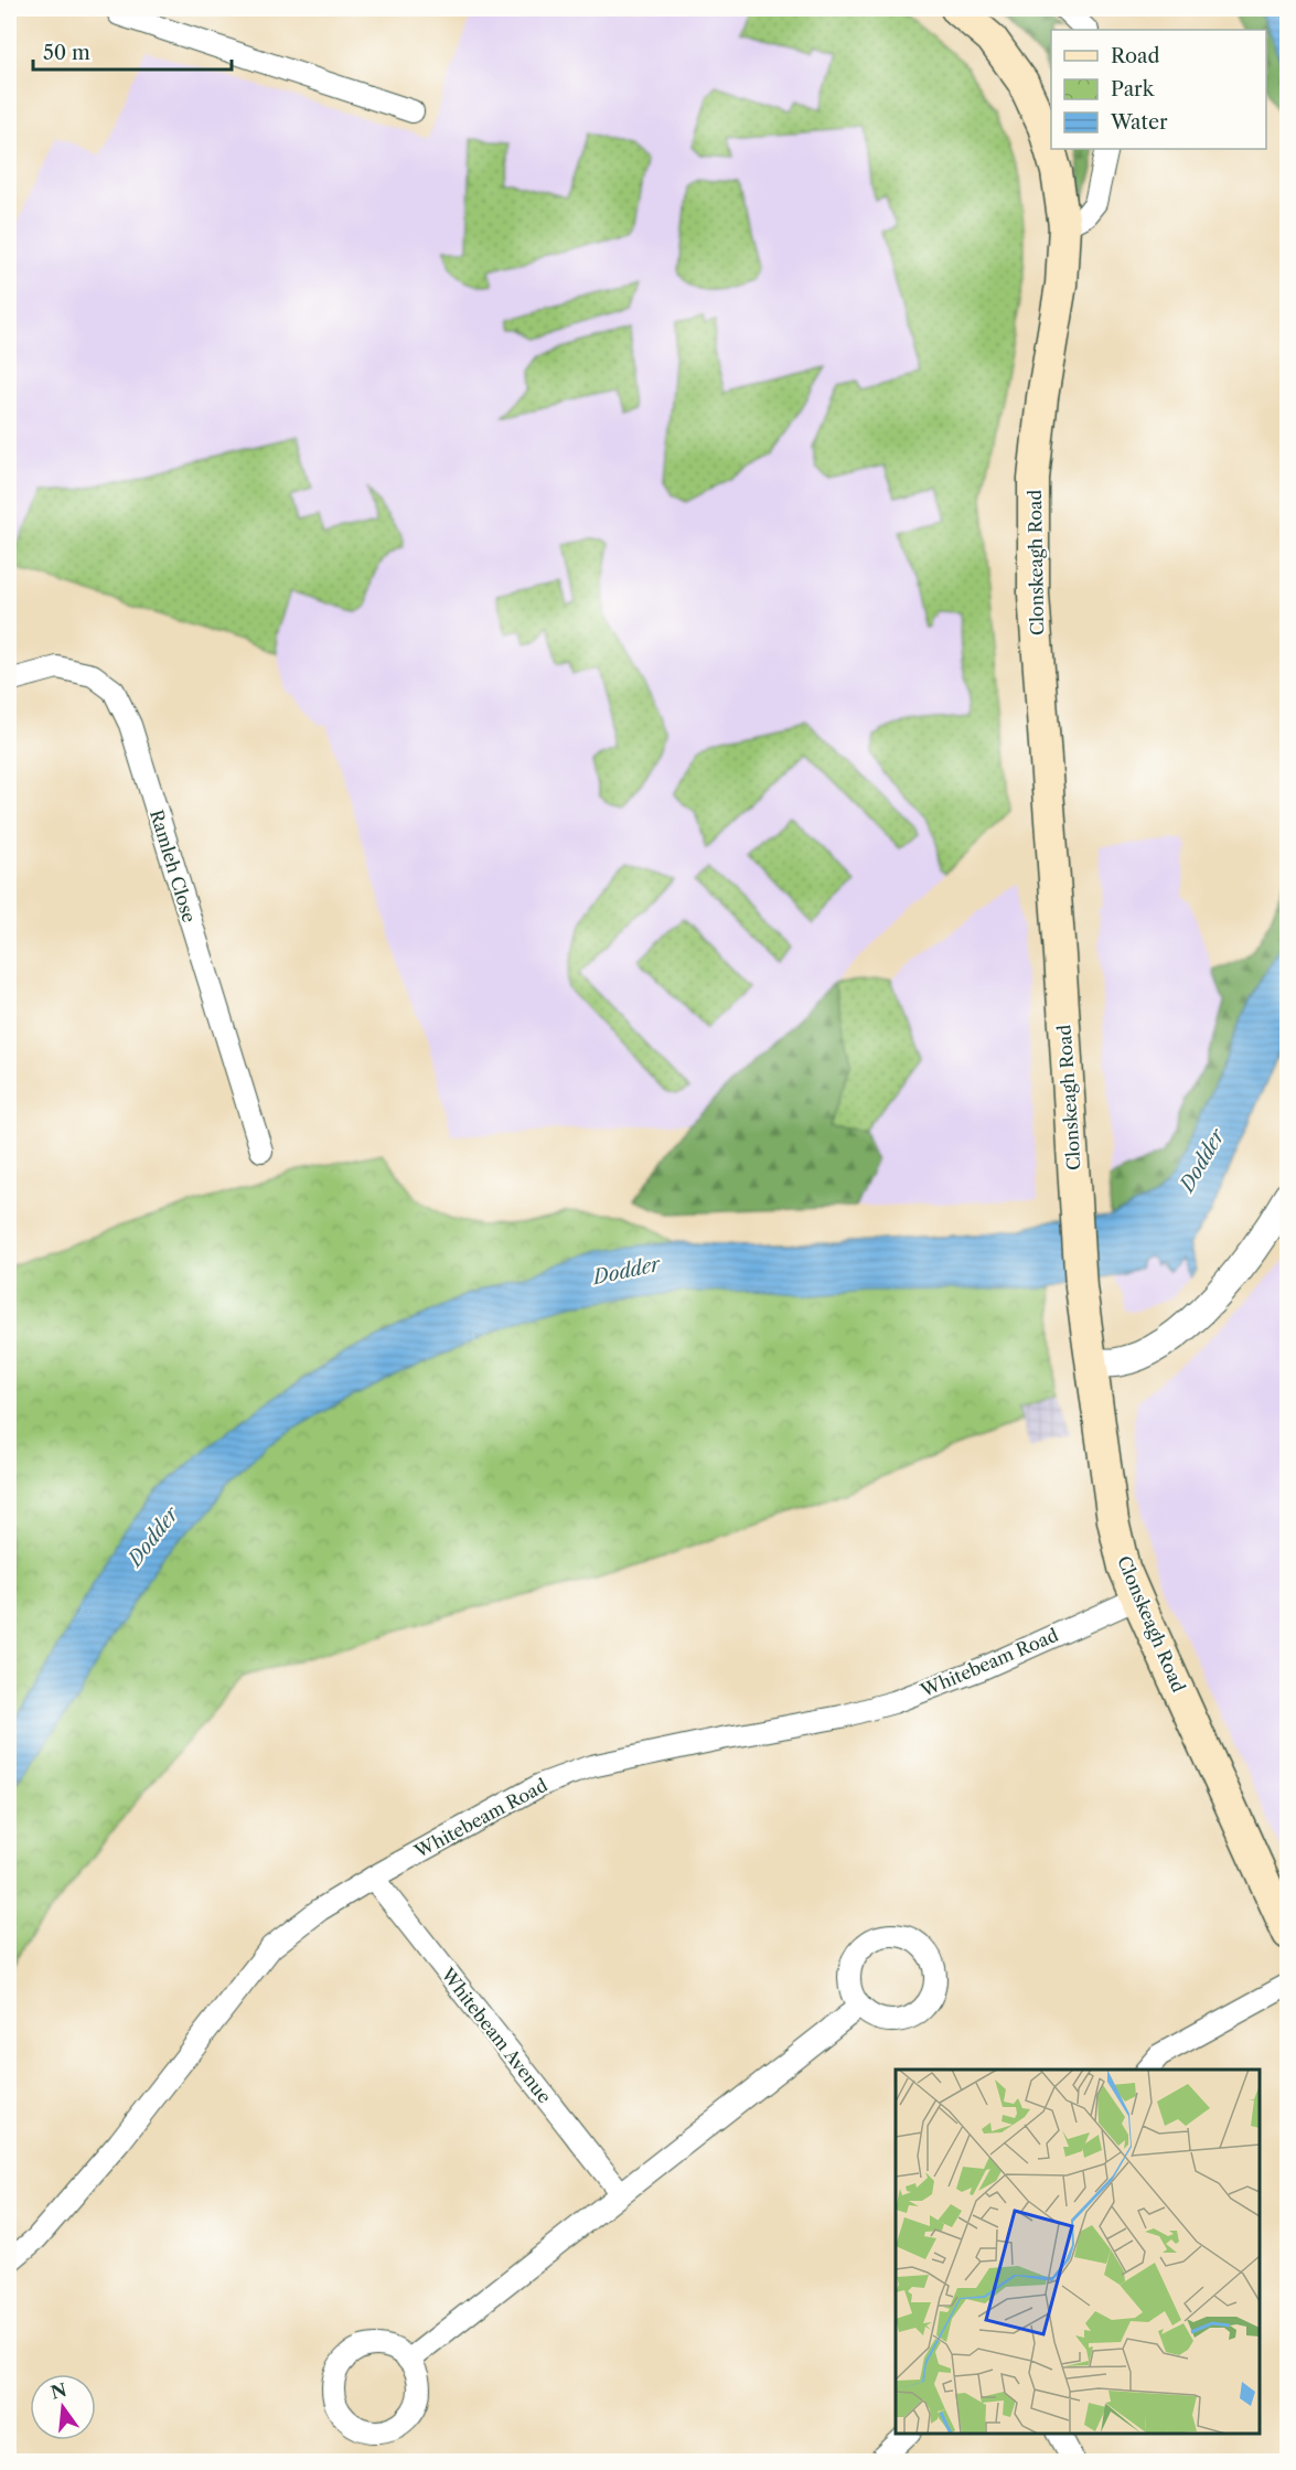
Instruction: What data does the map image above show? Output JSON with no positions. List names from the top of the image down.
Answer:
{
  "streets": {
    "main road": ["Clonskeagh Road"],
    "street": ["Ramleh Close", "Whitebeam Road", "Whitebeam Avenue"]
  },
  "crossings": [
    ["Clonskeagh Road", "Whitebeam Road"],
    ["Whitebeam Road", "Whitebeam Avenue"]
  ],
  "water": ["Dodder"],
  "legend": ["Road", "Park", "Water"],
  "scale_bar": "50 m",
  "north": "top"
}
